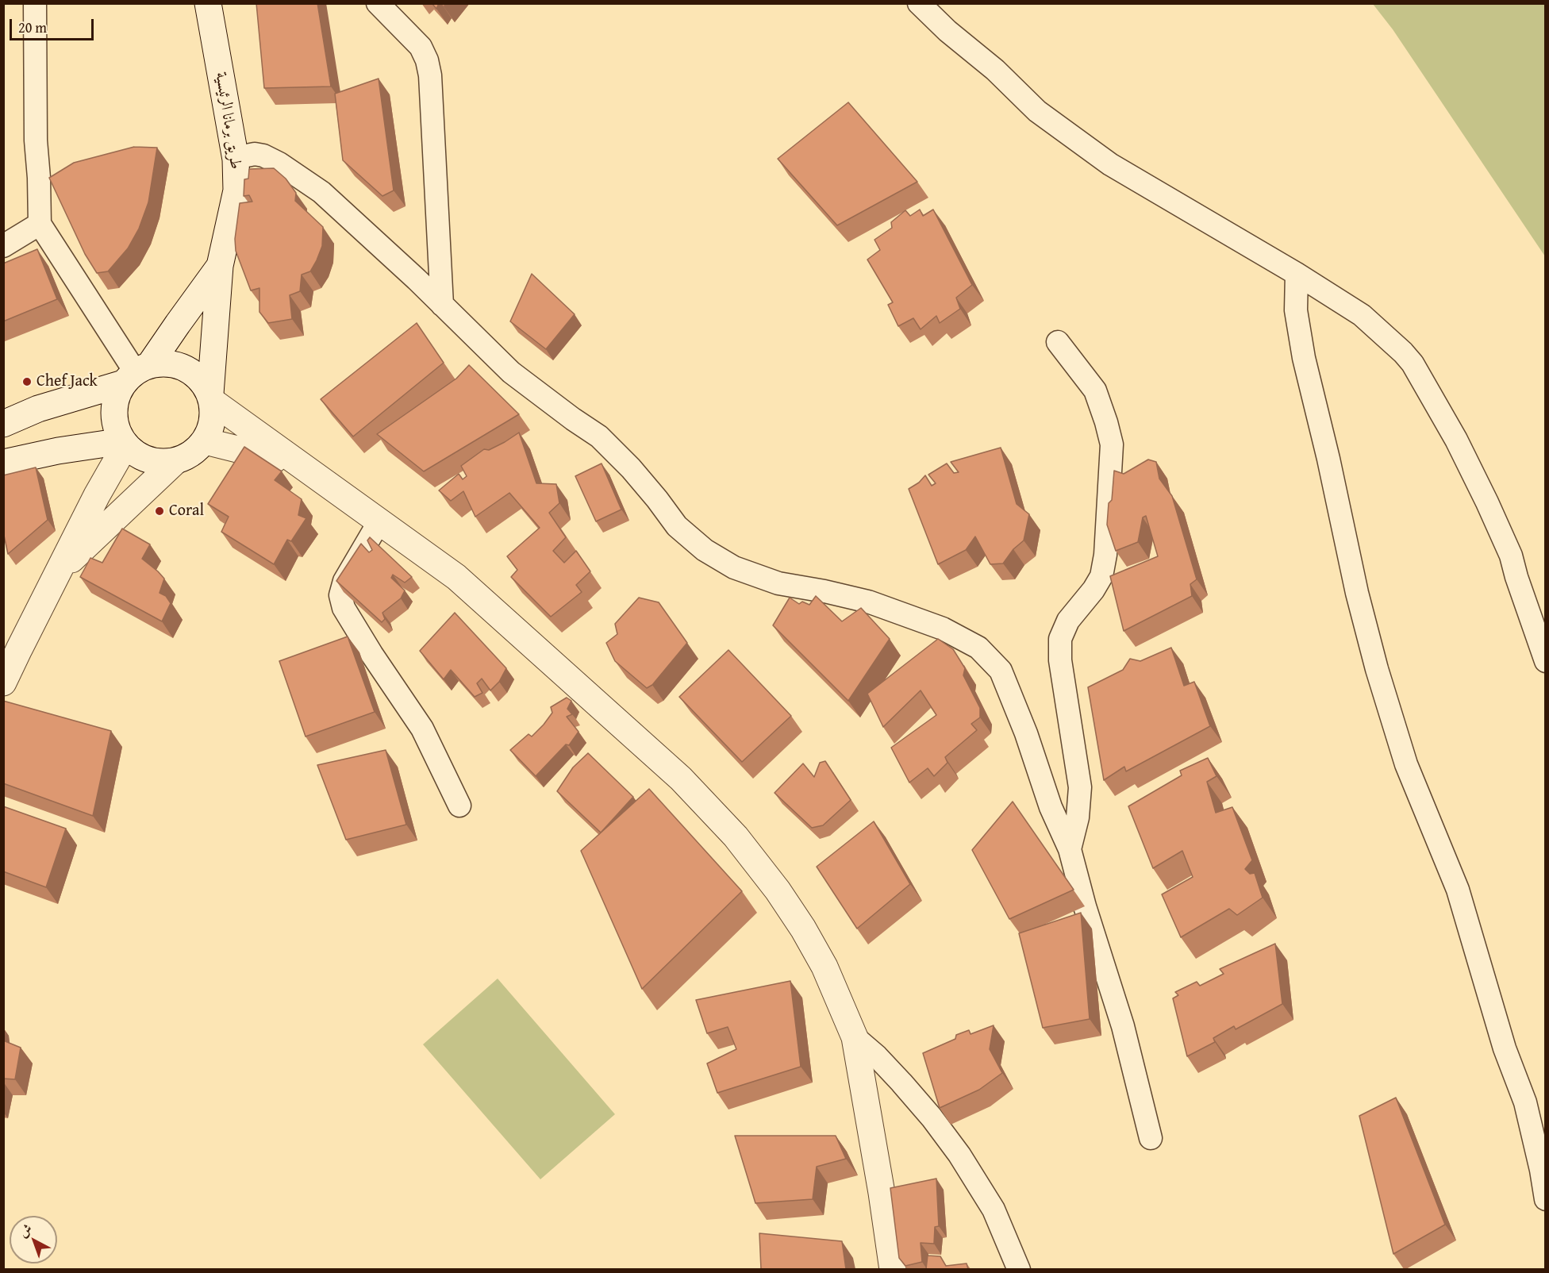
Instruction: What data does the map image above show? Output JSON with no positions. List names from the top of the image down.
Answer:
{
  "streets": {
    "street": ["طريق برمانا الرئيسية"]
  },
  "places": ["Chef Jack", "Coral"],
  "scale_bar": "20 m",
  "north": "top left"
}
